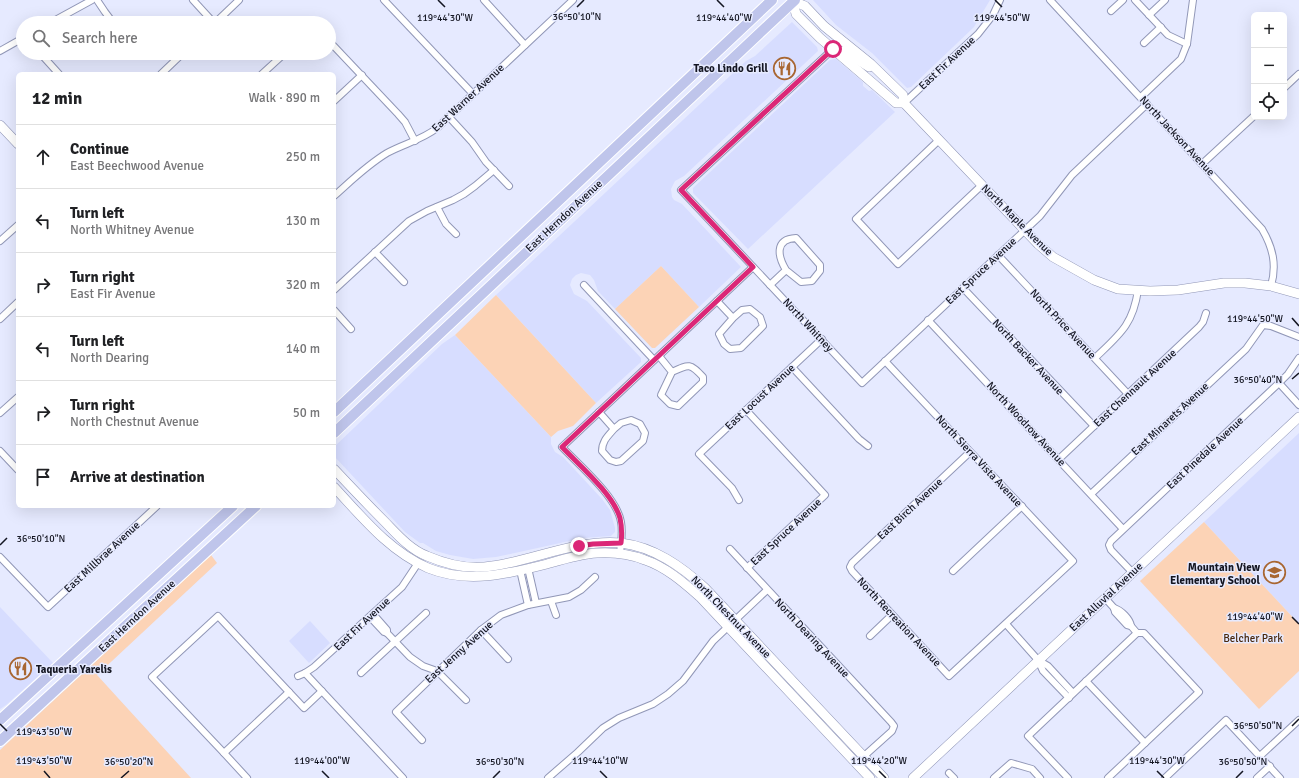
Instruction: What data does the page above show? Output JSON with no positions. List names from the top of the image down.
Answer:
{
  "streets": {
    "main road": [
      "East Herndon Avenue",
      "North Maple Avenue",
      "East Alluvial Avenue",
      "North Chestnut Avenue"
    ],
    "street": [
      "East Fir Avenue",
      "East Warner Avenue",
      "North Jackson Avenue",
      "East Spruce Avenue",
      "North Price Avenue",
      "North Whitney",
      "North Backer Avenue",
      "East Chennault Avenue",
      "East Locust Avenue",
      "East Minarets Avenue",
      "North Woodrow Avenue",
      "East Pinedale Avenue",
      "North Sierra Vista Avenue",
      "East Birch Avenue",
      "East Millbrae Avenue",
      "North Recreation Avenue",
      "North Dearing Avenue",
      "East Jenny Avenue"
    ]
  },
  "crossings": [
    ["East Fir Avenue", "North Maple Avenue"],
    ["East Fir Avenue", "North Chestnut Avenue"],
    ["North Jackson Avenue", "North Maple Avenue"],
    ["North Jackson Avenue", "East Spruce Avenue"],
    ["East Herndon Avenue", "North Maple Avenue"],
    ["North Maple Avenue", "East Spruce Avenue"],
    ["North Maple Avenue", "North Whitney"],
    ["East Spruce Avenue", "North Price Avenue"],
    ["East Spruce Avenue", "North Whitney"],
    ["East Spruce Avenue", "North Backer Avenue"],
    ["East Spruce Avenue", "East Locust Avenue"],
    ["East Spruce Avenue", "North Woodrow Avenue"],
    ["East Spruce Avenue", "North Sierra Vista Avenue"],
    ["East Spruce Avenue", "North Dearing Avenue"],
    ["North Price Avenue", "East Chennault Avenue"],
    ["North Whitney", "East Locust Avenue"],
    ["North Backer Avenue", "East Chennault Avenue"],
    ["East Chennault Avenue", "North Woodrow Avenue"],
    ["East Minarets Avenue", "North Woodrow Avenue"],
    ["North Woodrow Avenue", "East Pinedale Avenue"],
    ["East Pinedale Avenue", "East Alluvial Avenue"],
    ["North Sierra Vista Avenue", "East Birch Avenue"],
    ["North Sierra Vista Avenue", "North Recreation Avenue"],
    ["East Birch Avenue", "North Recreation Avenue"],
    ["North Chestnut Avenue", "North Dearing Avenue"]
  ],
  "parks": ["Belcher Park"],
  "places": {
    "restaurant": ["Taco Lindo Grill", "Taqueria Yarelis"],
    "school or university": ["Mountain View Elementary School"]
  },
  "page": {
    "map_buttons": ["+", "−"],
    "search": "Search here",
    "heading": ["12 min", "Walk · 890 m"],
    "list": [
      ["Continue", "East Beechwood Avenue", "250 m"],
      ["Turn left", "North Whitney Avenue", "130 m"],
      ["Turn right", "East Fir Avenue", "320 m"],
      ["Turn left", "North Dearing", "140 m"],
      ["Turn right", "North Chestnut Avenue", "50 m"],
      "Arrive at destination"
    ]
  },
  "coordinates": [
    "36°50'10\"N",
    "119°44'30\"W",
    "119°44'40\"W",
    "119°44'50\"W",
    "36°50'40\"N",
    "36°50'50\"N",
    "119°43'50\"W",
    "119°44'00\"W",
    "119°44'10\"W",
    "119°44'20\"W",
    "36°50'20\"N",
    "36°50'30\"N"
  ]
}
